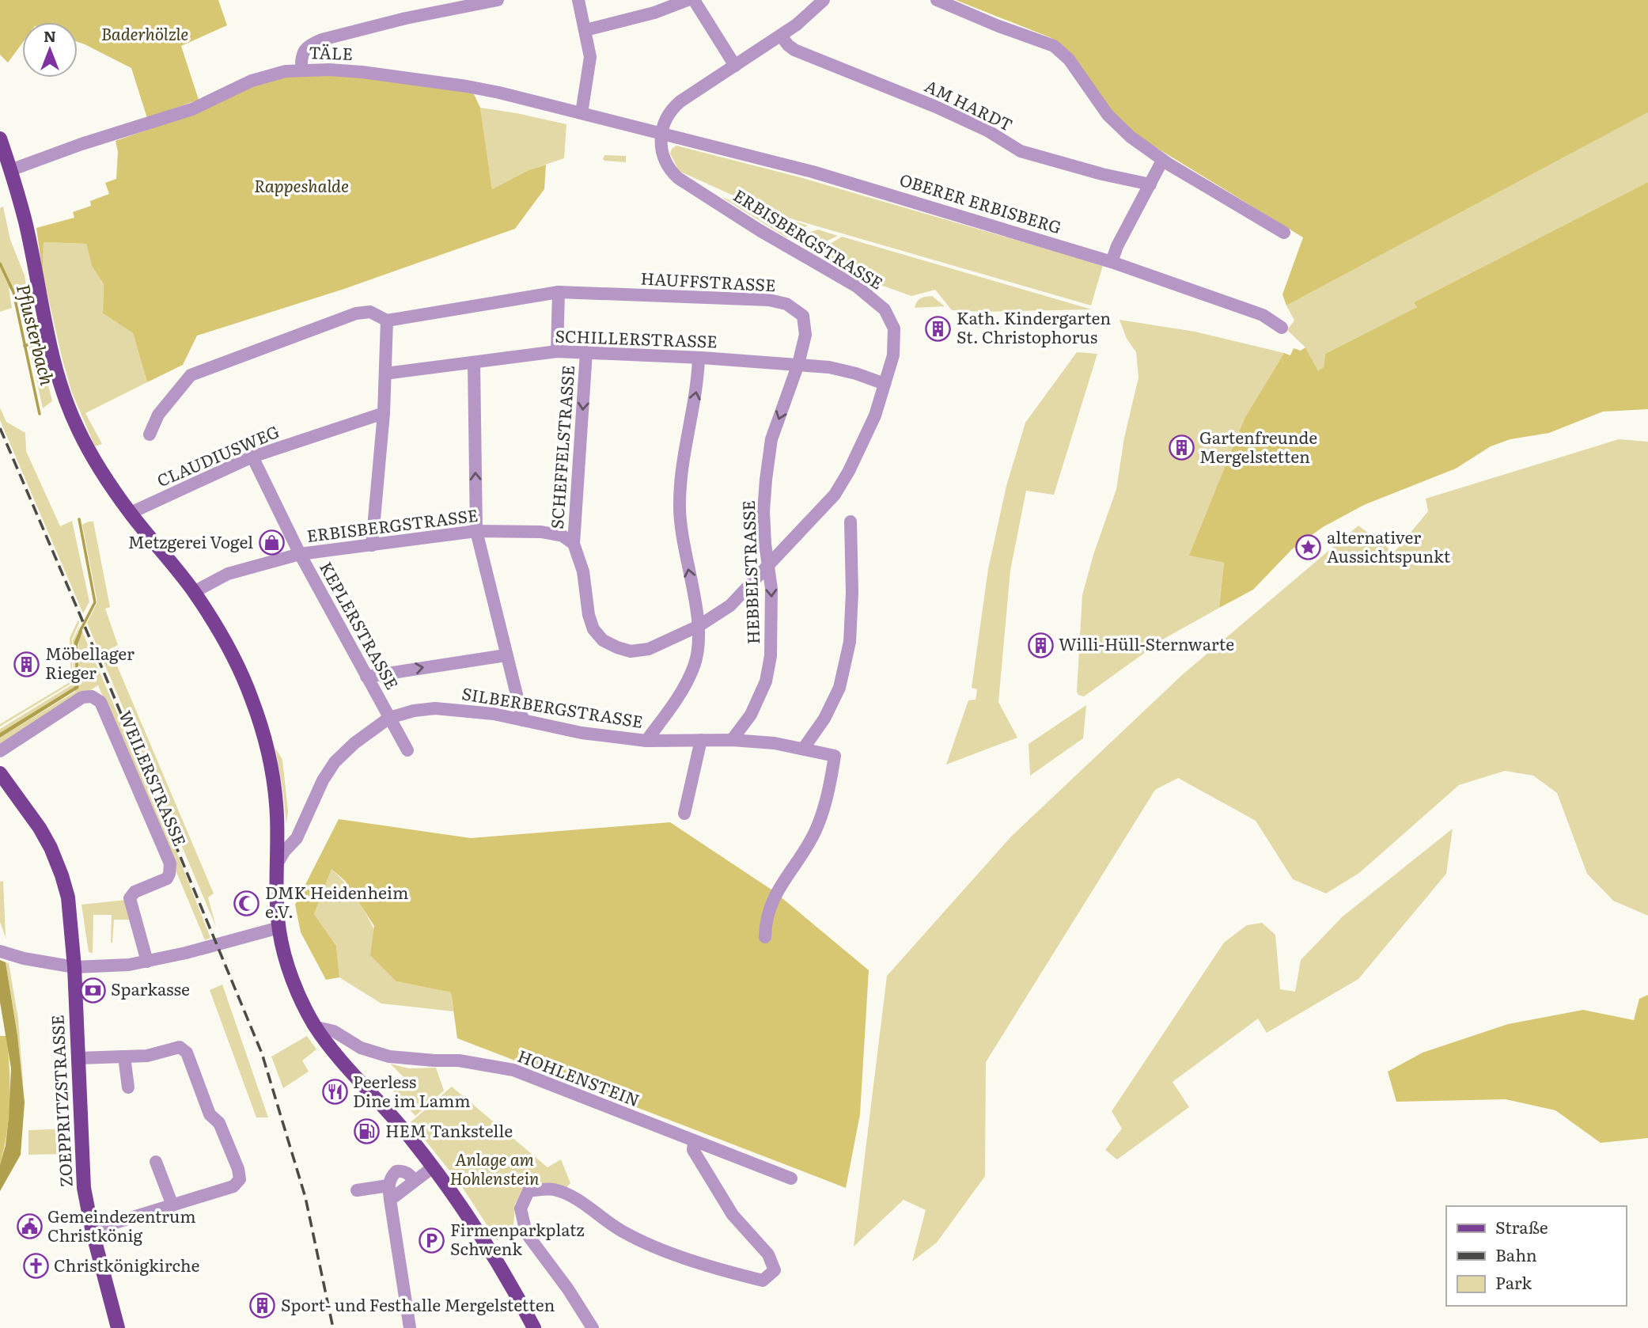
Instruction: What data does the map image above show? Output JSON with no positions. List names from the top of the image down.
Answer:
{
  "streets": {
    "main road": ["ZOEPPRITZSTRASSE"],
    "street": [
      "TÄLE",
      "AM HARDT",
      "OBERER ERBISBERG",
      "ERBISBERGSTRASSE",
      "HAUFFSTRASSE",
      "SCHILLERSTRASSE",
      "SCHEFFELSTRASSE",
      "CLAUDIUSWEG",
      "HEBBELSTRASSE",
      "KEPLERSTRASSE",
      "SILBERBERGSTRASSE",
      "WEILERSTRASSE",
      "HOHLENSTEIN"
    ]
  },
  "crossings": [
    ["TÄLE", "OBERER ERBISBERG"],
    ["TÄLE", "ERBISBERGSTRASSE"],
    ["OBERER ERBISBERG", "ERBISBERGSTRASSE"],
    ["ERBISBERGSTRASSE", "SCHILLERSTRASSE"],
    ["ERBISBERGSTRASSE", "SCHEFFELSTRASSE"],
    ["ERBISBERGSTRASSE", "HEBBELSTRASSE"],
    ["ERBISBERGSTRASSE", "KEPLERSTRASSE"],
    ["HAUFFSTRASSE", "SCHILLERSTRASSE"],
    ["HAUFFSTRASSE", "HEBBELSTRASSE"],
    ["SCHILLERSTRASSE", "SCHEFFELSTRASSE"],
    ["SCHILLERSTRASSE", "HEBBELSTRASSE"],
    ["CLAUDIUSWEG", "KEPLERSTRASSE"],
    ["HEBBELSTRASSE", "SILBERBERGSTRASSE"],
    ["KEPLERSTRASSE", "SILBERBERGSTRASSE"]
  ],
  "water": ["Pflusterbach"],
  "parks": ["Baderhölzle", "Rappeshalde", "Anlage am Hohlenstein"],
  "places": {
    "building": [
      "Kath. Kindergarten St. Christophorus",
      "Gartenfreunde Mergelstetten",
      "Willi-Hüll-Sternwarte",
      "Möbellager Rieger",
      "Sport- und Festhalle Mergelstetten"
    ],
    "shop": ["Metzgerei Vogel"],
    "place": ["alternativer Aussichtspunkt"],
    "mosque": ["DMK Heidenheim e.V."],
    "bank": ["Sparkasse"],
    "restaurant": ["Peerless Dine im Lamm"],
    "fuel station": ["HEM Tankstelle"],
    "public building": ["Gemeindezentrum Christkönig"],
    "parking": ["Firmenparkplatz Schwenk"],
    "church": ["Christkönigkirche"]
  },
  "legend": ["Straße", "Bahn", "Park"],
  "north": "top"
}
